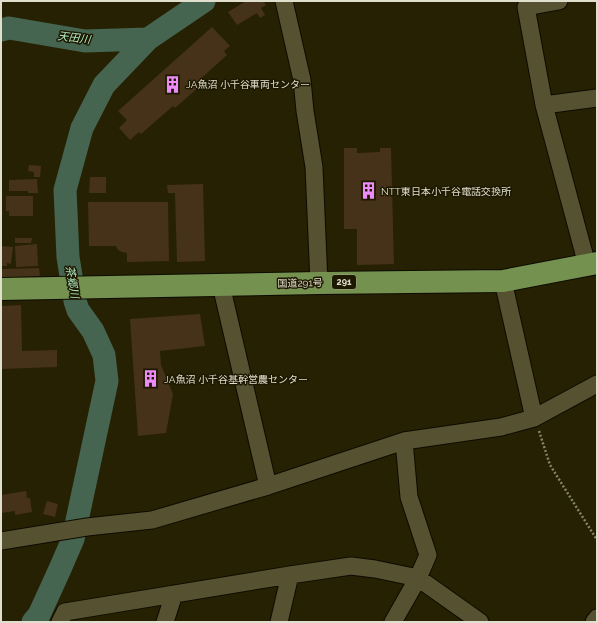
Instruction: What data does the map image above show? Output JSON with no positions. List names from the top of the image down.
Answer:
{
  "streets": {
    "highway": ["291", "国道291号"]
  },
  "water": ["天田川", "茶郷川"],
  "places": {
    "building": ["JA魚沼 小千谷車両センター", "NTT東日本小千谷電話交換所", "JA魚沼 小千谷基幹営農センター"]
  }
}
